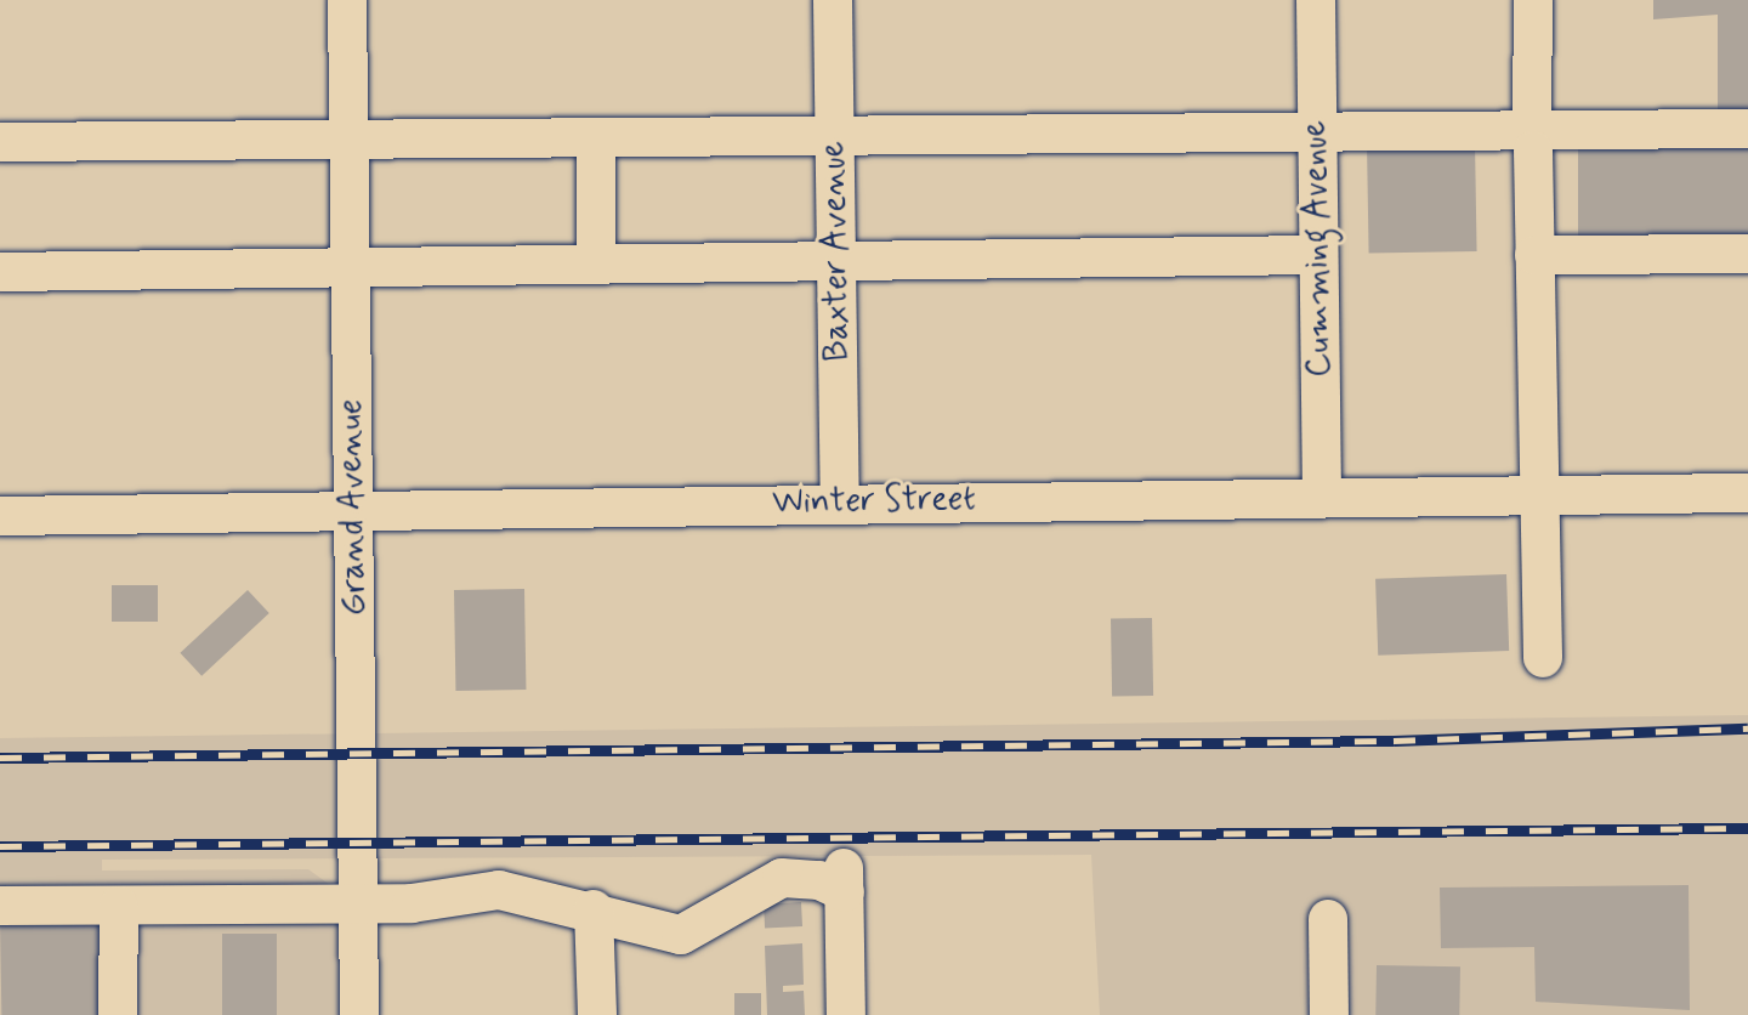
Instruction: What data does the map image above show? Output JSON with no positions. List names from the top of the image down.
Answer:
{
  "streets": {
    "street": [
      "Cumming Avenue",
      "Baxter Avenue",
      "Winter Street",
      "Grand Avenue"
    ]
  },
  "crossings": [
    ["Cumming Avenue", "Winter Street"],
    ["Baxter Avenue", "Winter Street"],
    ["Winter Street", "Grand Avenue"]
  ]
}
